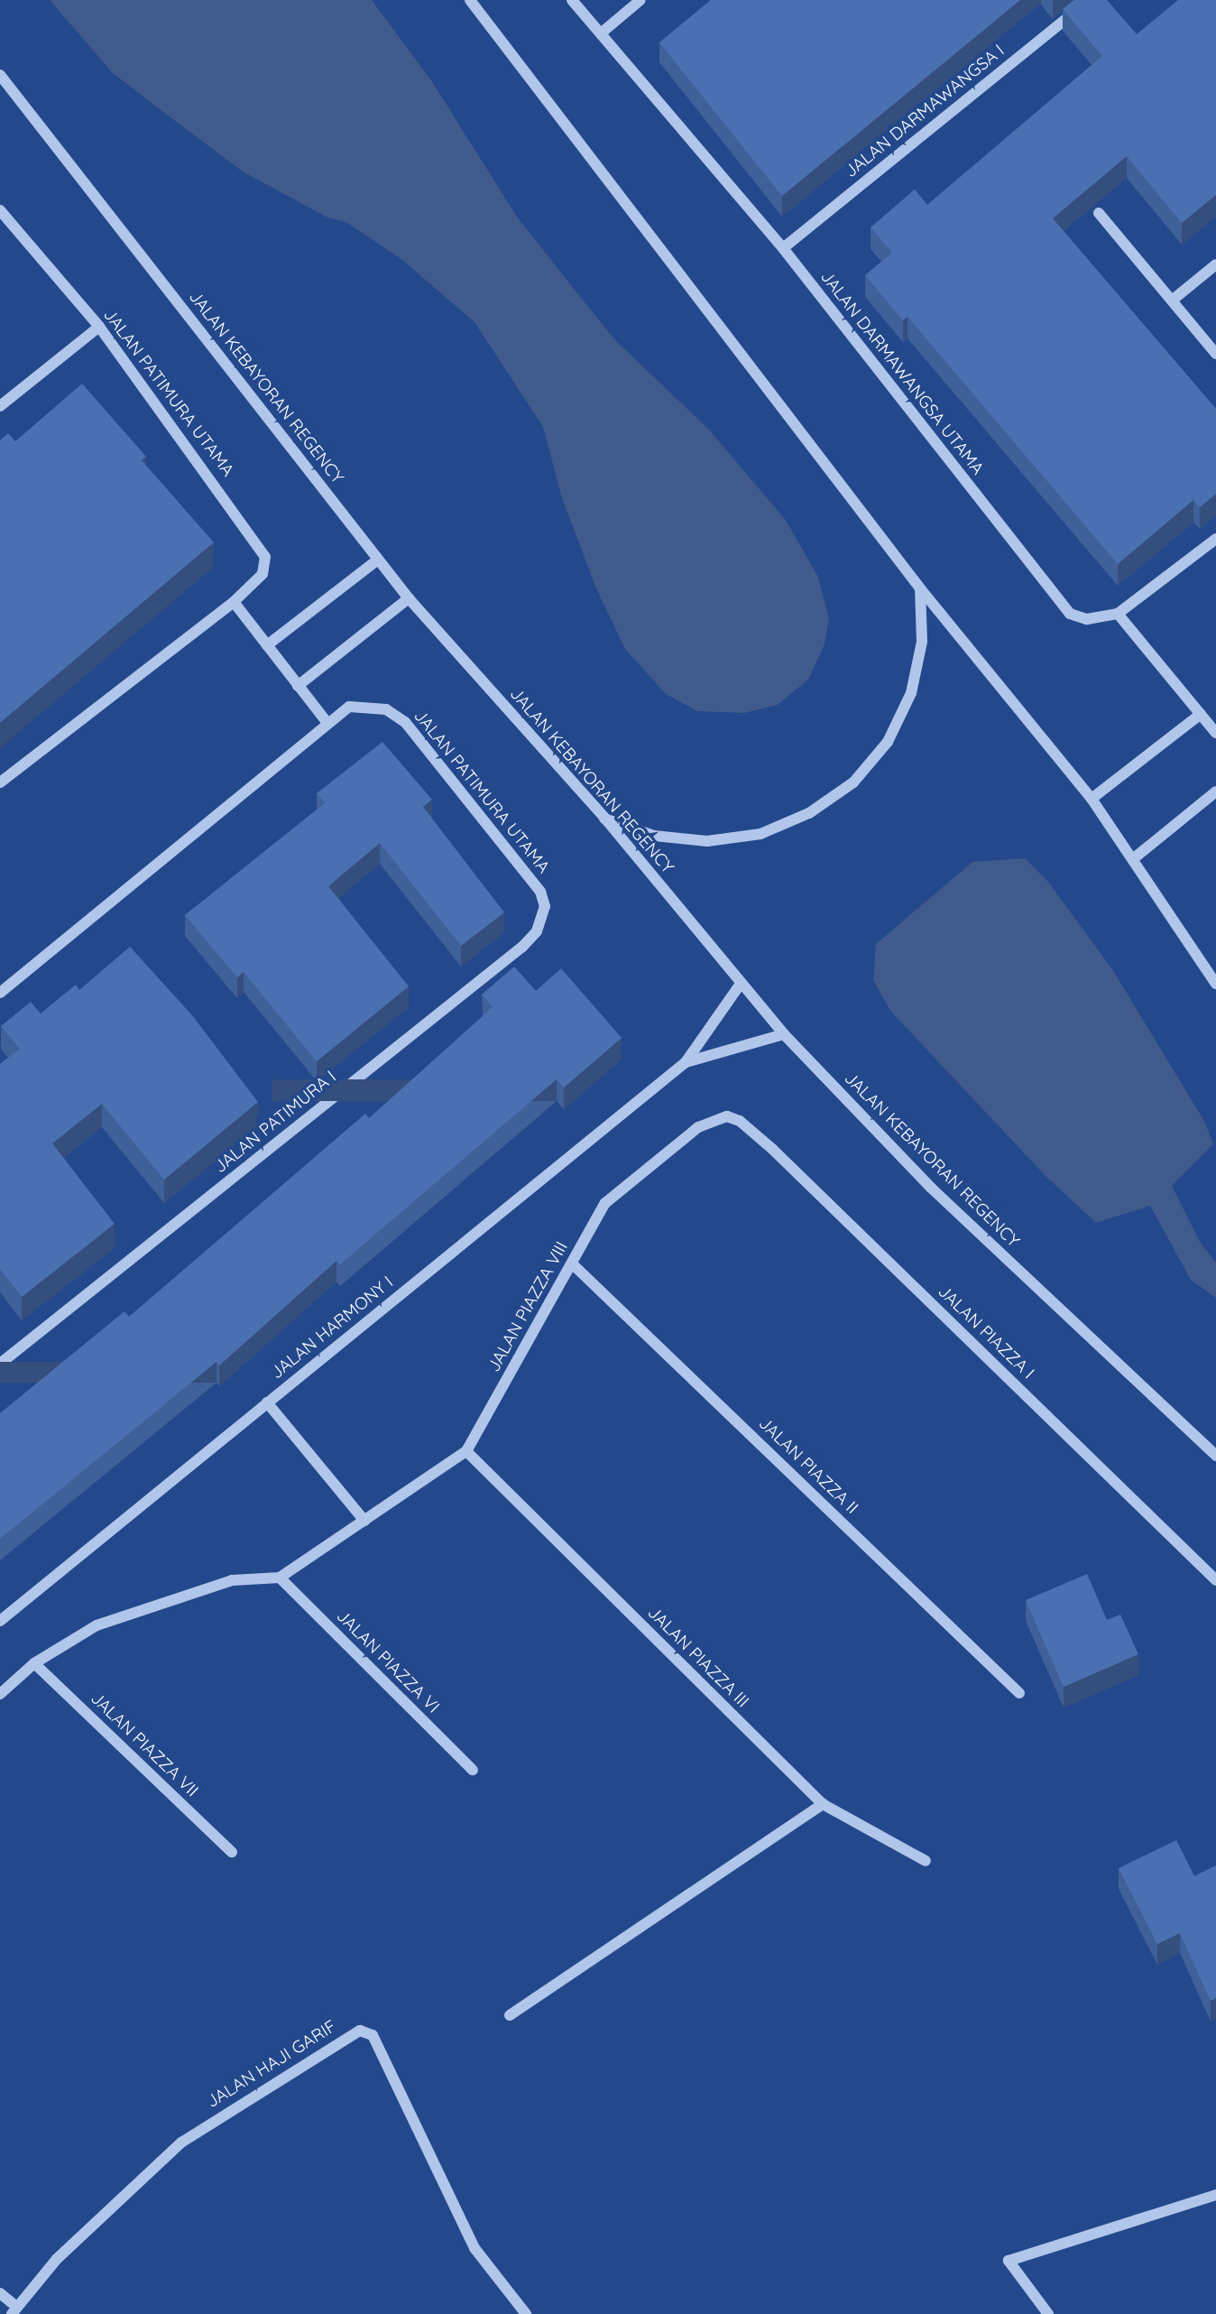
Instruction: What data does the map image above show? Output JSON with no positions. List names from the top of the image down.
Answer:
{
  "streets": {
    "street": [
      "JALAN DARMAWANGSA I",
      "JALAN DARMAWANGSA UTAMA",
      "JALAN KEBAYORAN REGENCY",
      "JALAN PATIMURA UTAMA",
      "JALAN PATIMURA I",
      "JALAN PIAZZA VIII",
      "JALAN HARMONY I",
      "JALAN PIAZZA I",
      "JALAN PIAZZA II",
      "JALAN PIAZZA III",
      "JALAN PIAZZA VI",
      "JALAN PIAZZA VII",
      "JALAN HAJI GARIF"
    ]
  },
  "crossings": [
    ["JALAN DARMAWANGSA I", "JALAN DARMAWANGSA UTAMA"],
    ["JALAN KEBAYORAN REGENCY", "JALAN HARMONY I"],
    ["JALAN PATIMURA UTAMA", "JALAN PATIMURA I"],
    ["JALAN PIAZZA VIII", "JALAN PIAZZA I"],
    ["JALAN PIAZZA VIII", "JALAN PIAZZA II"],
    ["JALAN PIAZZA VIII", "JALAN PIAZZA III"],
    ["JALAN PIAZZA VIII", "JALAN PIAZZA VI"]
  ]
}
